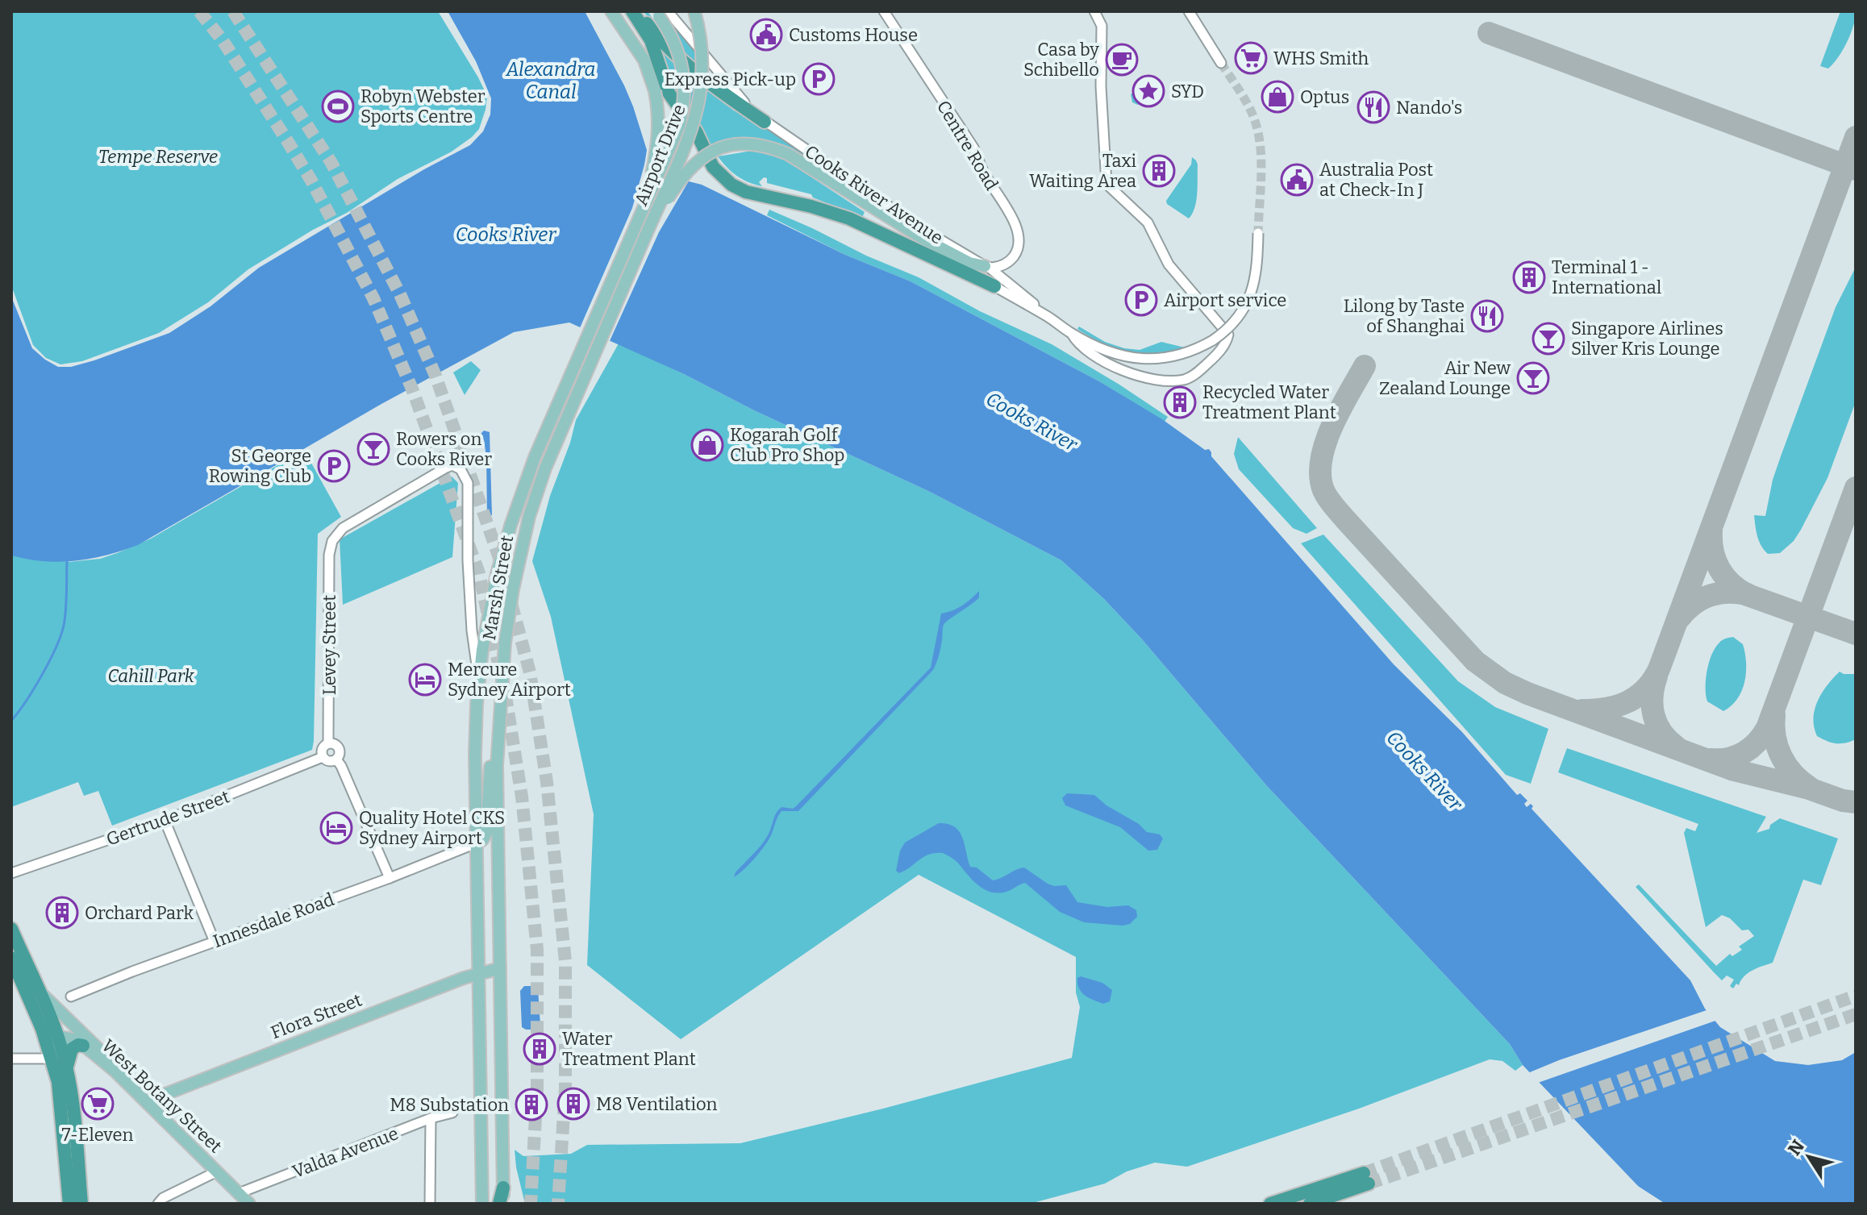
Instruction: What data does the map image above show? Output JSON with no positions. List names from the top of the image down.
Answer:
{
  "streets": {
    "main road": [
      "Airport Drive",
      "Marsh Street",
      "Flora Street",
      "West Botany Street"
    ],
    "street": [
      "Centre Road",
      "Cooks River Avenue",
      "Levey Street",
      "Gertrude Street",
      "Innesdale Road",
      "Valda Avenue"
    ]
  },
  "crossings": [
    ["Centre Road", "Cooks River Avenue"],
    ["Airport Drive", "Marsh Street"],
    ["Marsh Street", "Levey Street"],
    ["Marsh Street", "Innesdale Road"],
    ["Marsh Street", "Flora Street"],
    ["Levey Street", "Gertrude Street"],
    ["Flora Street", "West Botany Street"],
    ["West Botany Street", "Valda Avenue"]
  ],
  "water": ["Alexandra Canal", "Cooks River"],
  "parks": ["Tempe Reserve", "Cahill Park"],
  "places": {
    "public building": ["Customs House", "Australia Post at Check-In J"],
    "supermarket": ["WHS Smith", "7-Eleven"],
    "cafe": ["Casa by Schibello"],
    "parking": ["Express Pick-up", "Airport service", "St George Rowing Club"],
    "place": ["SYD"],
    "shop": ["Optus", "Kogarah Golf Club Pro Shop"],
    "sports": ["Robyn Webster Sports Centre"],
    "restaurant": ["Nando's", "Lilong by Taste of Shanghai"],
    "building": [
      "Taxi Waiting Area",
      "Terminal 1 - International",
      "Recycled Water Treatment Plant",
      "Orchard Park",
      "Water Treatment Plant",
      "M8 Ventilation",
      "M8 Substation"
    ],
    "bar": ["Singapore Airlines Silver Kris Lounge", "Air New Zealand Lounge", "Rowers on Cooks River"],
    "hotel": ["Mercure Sydney Airport", "Quality Hotel CKS Sydney Airport"]
  },
  "north": "top left"
}
